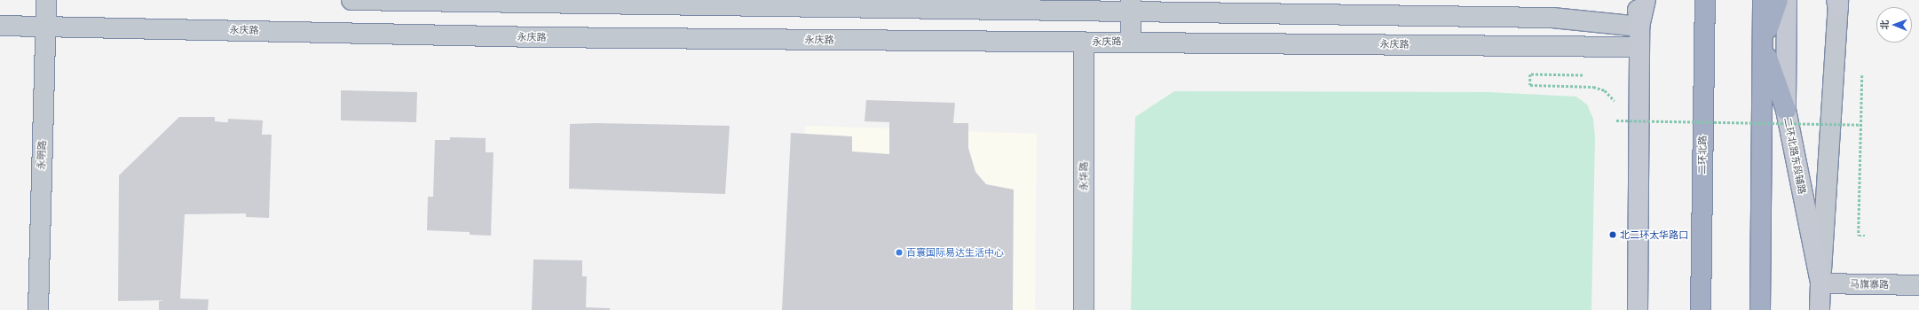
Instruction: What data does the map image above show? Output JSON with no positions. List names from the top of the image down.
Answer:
{
  "streets": {
    "highway": ["二环北路"],
    "main road": ["二环北路东段辅路"],
    "street": [
      "永庆路",
      "永明路",
      "永华路",
      "马旗寨路"
    ]
  },
  "crossings": [
    ["永庆路", "永明路"],
    ["永庆路", "永华路"],
    ["二环北路东段辅路", "马旗寨路"]
  ],
  "places": ["北二环太华路口", "百寰国际易达生活中心"],
  "north": "left"
}
